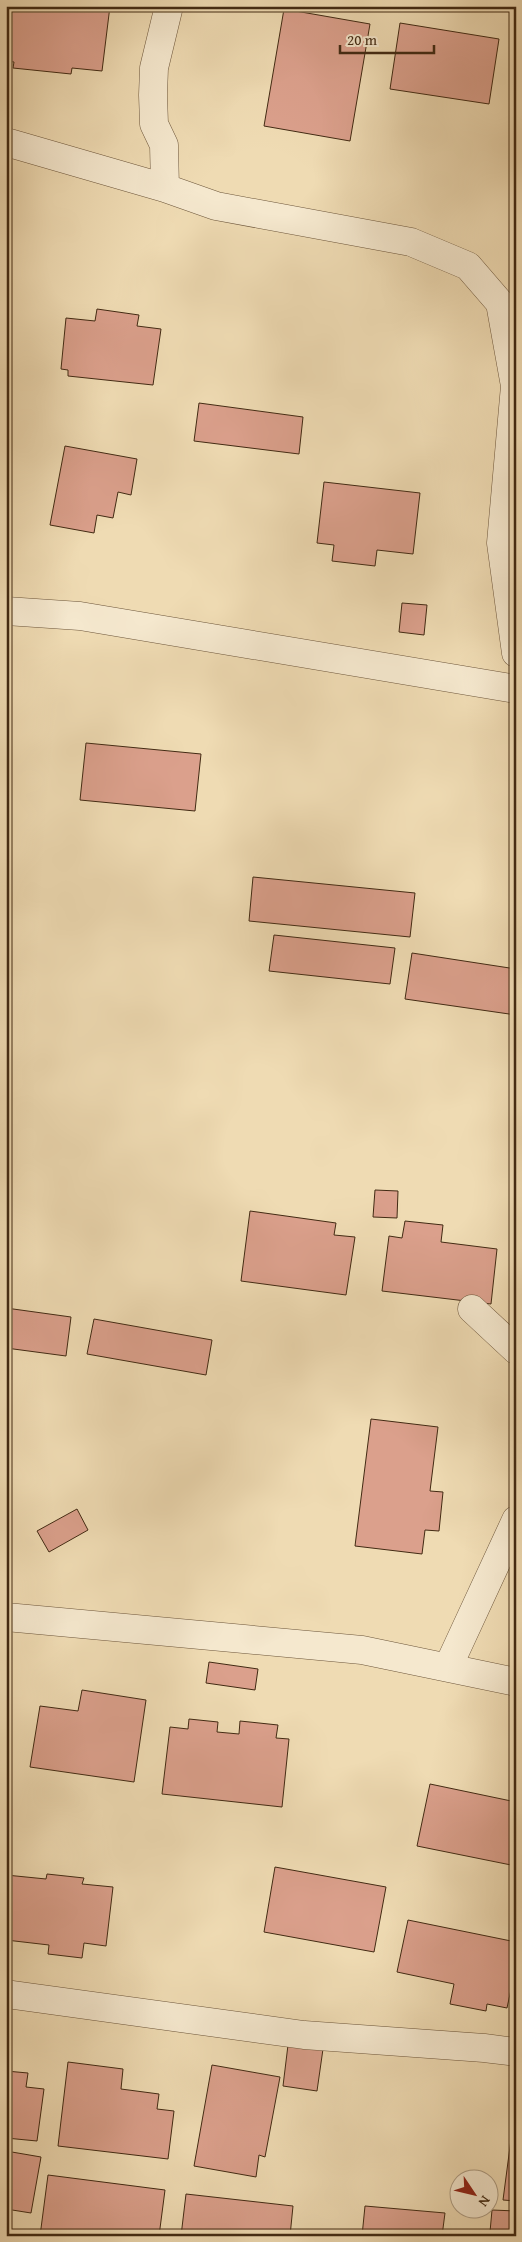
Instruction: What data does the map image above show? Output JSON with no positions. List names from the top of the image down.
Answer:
{
  "scale_bar": "20 m",
  "north": "bottom right"
}
